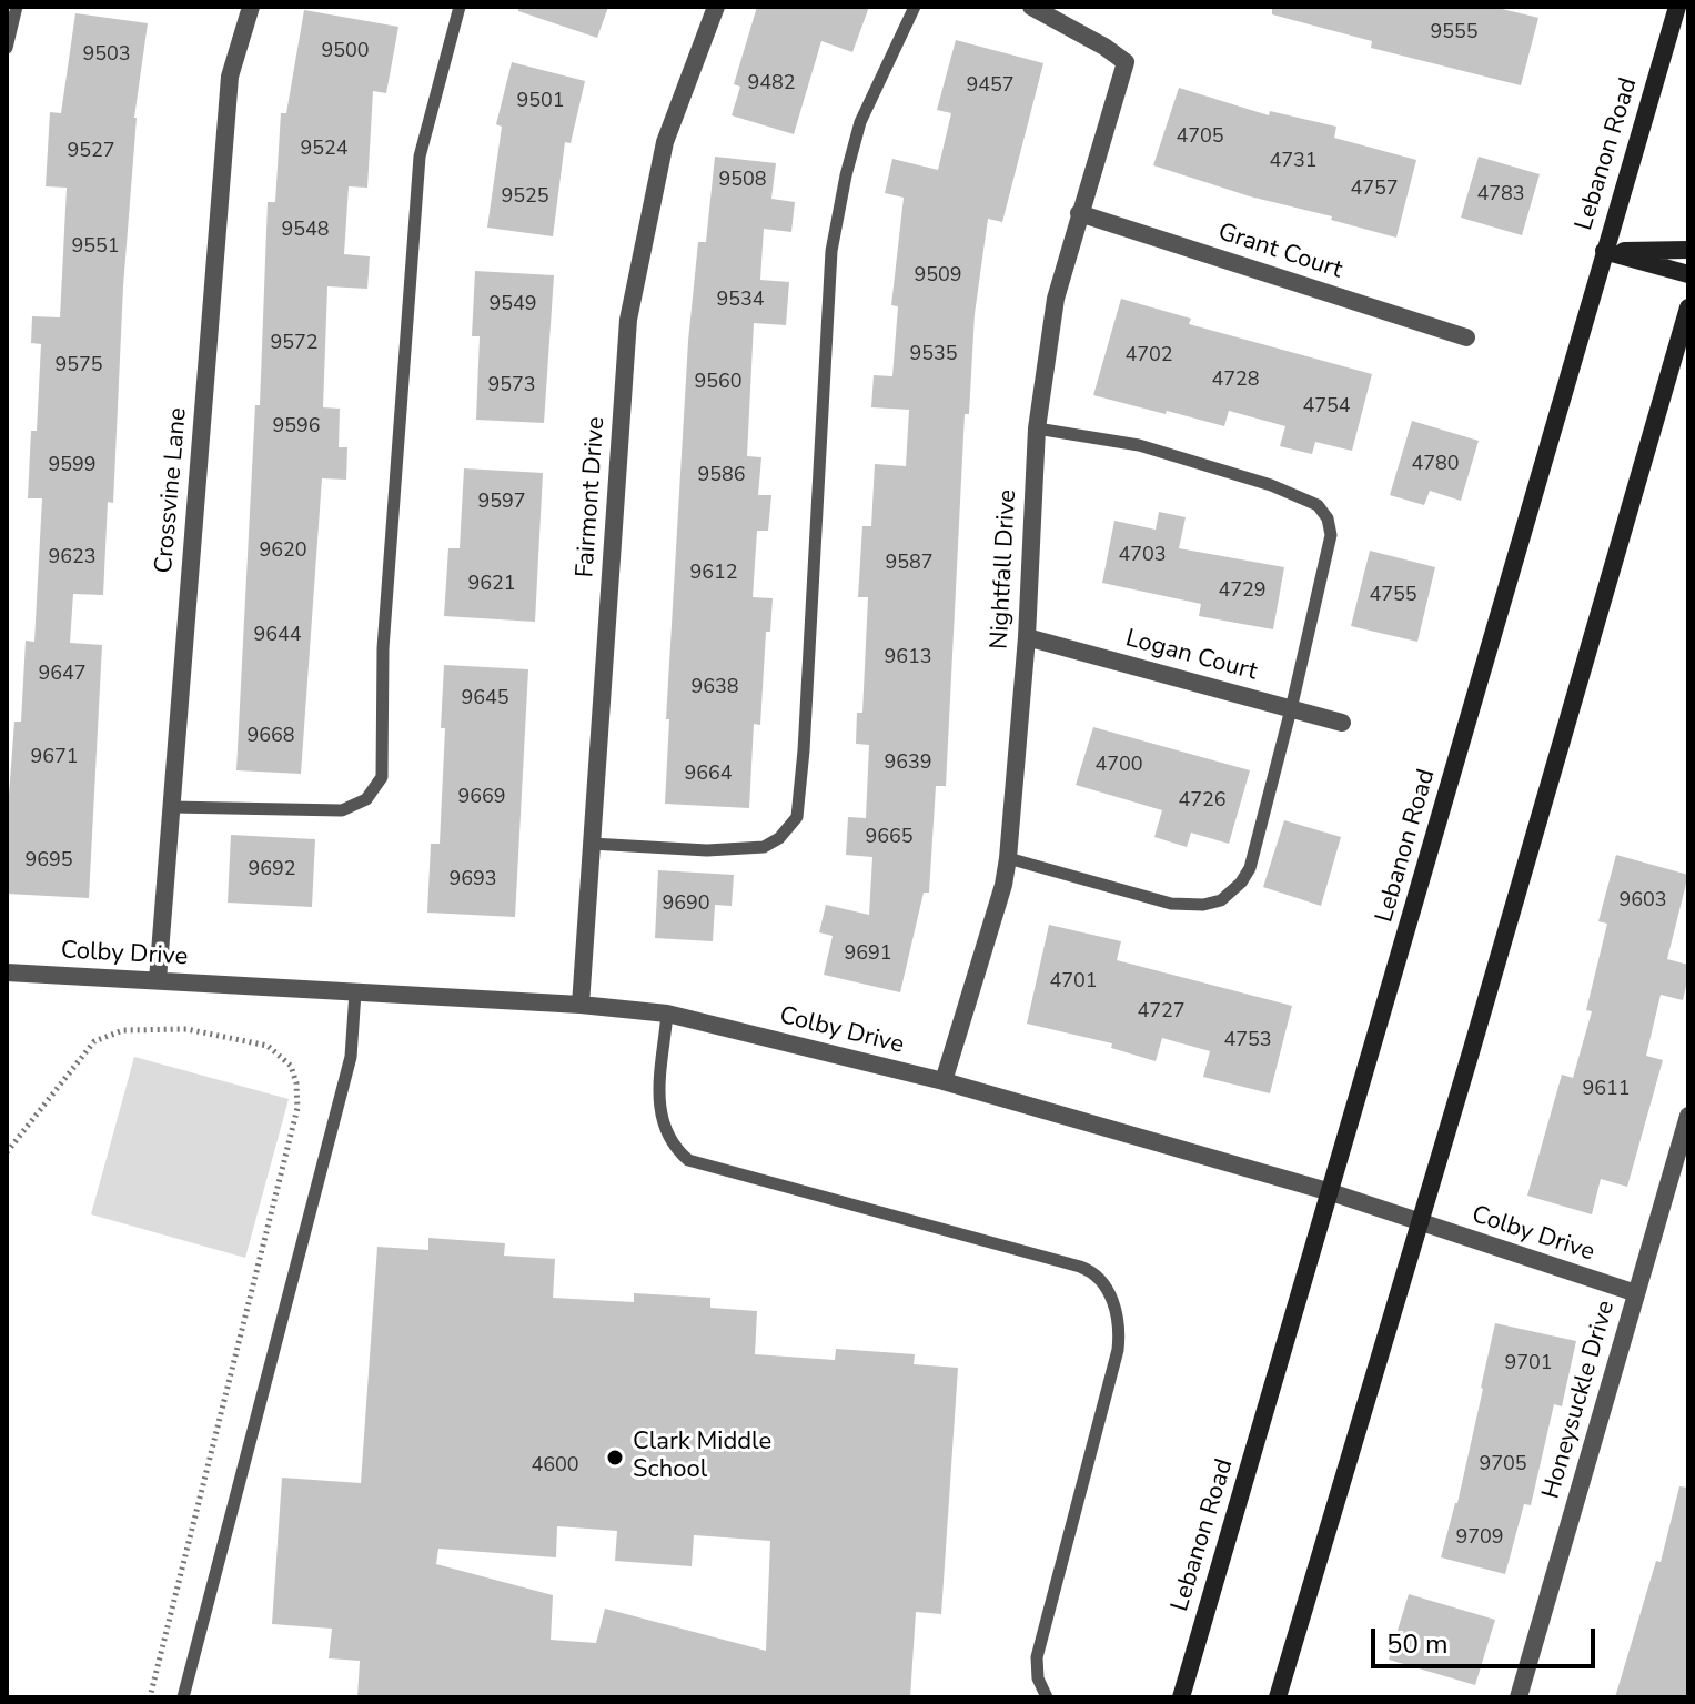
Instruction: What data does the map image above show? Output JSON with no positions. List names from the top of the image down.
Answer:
{
  "streets": {
    "main road": ["Lebanon Road"],
    "street": [
      "Grant Court",
      "Crossvine Lane",
      "Fairmont Drive",
      "Nightfall Drive",
      "Logan Court",
      "Colby Drive",
      "Honeysuckle Drive"
    ]
  },
  "crossings": [
    ["Lebanon Road", "Colby Drive"],
    ["Grant Court", "Nightfall Drive"],
    ["Crossvine Lane", "Colby Drive"],
    ["Fairmont Drive", "Colby Drive"],
    ["Nightfall Drive", "Logan Court"],
    ["Nightfall Drive", "Colby Drive"],
    ["Colby Drive", "Honeysuckle Drive"]
  ],
  "places": ["Clark Middle School"],
  "house_numbers": [
    "9555",
    "9500",
    "9503",
    "9482",
    "9457",
    "9501",
    "4705",
    "9524",
    "9527",
    "4731",
    "9508",
    "4757",
    "4783",
    "9525",
    "9548",
    "9551",
    "9509",
    "9534",
    "9549",
    "9572",
    "9535",
    "4702",
    "9575",
    "4728",
    "9560",
    "9573",
    "4754",
    "9596",
    "4780",
    "9599",
    "9586",
    "9597",
    "9620",
    "4703",
    "9623",
    "9587",
    "9612",
    "9621",
    "4729",
    "4755",
    "9644",
    "9613",
    "9647",
    "9638",
    "9645",
    "9668",
    "9671",
    "9639",
    "4700",
    "9664",
    "9669",
    "4726",
    "9665",
    "9695",
    "9692",
    "9693",
    "9603",
    "9690",
    "9691",
    "4701",
    "4727",
    "4753",
    "9611",
    "9701",
    "9705",
    "4600",
    "9709"
  ],
  "scale_bar": "50 m"
}
